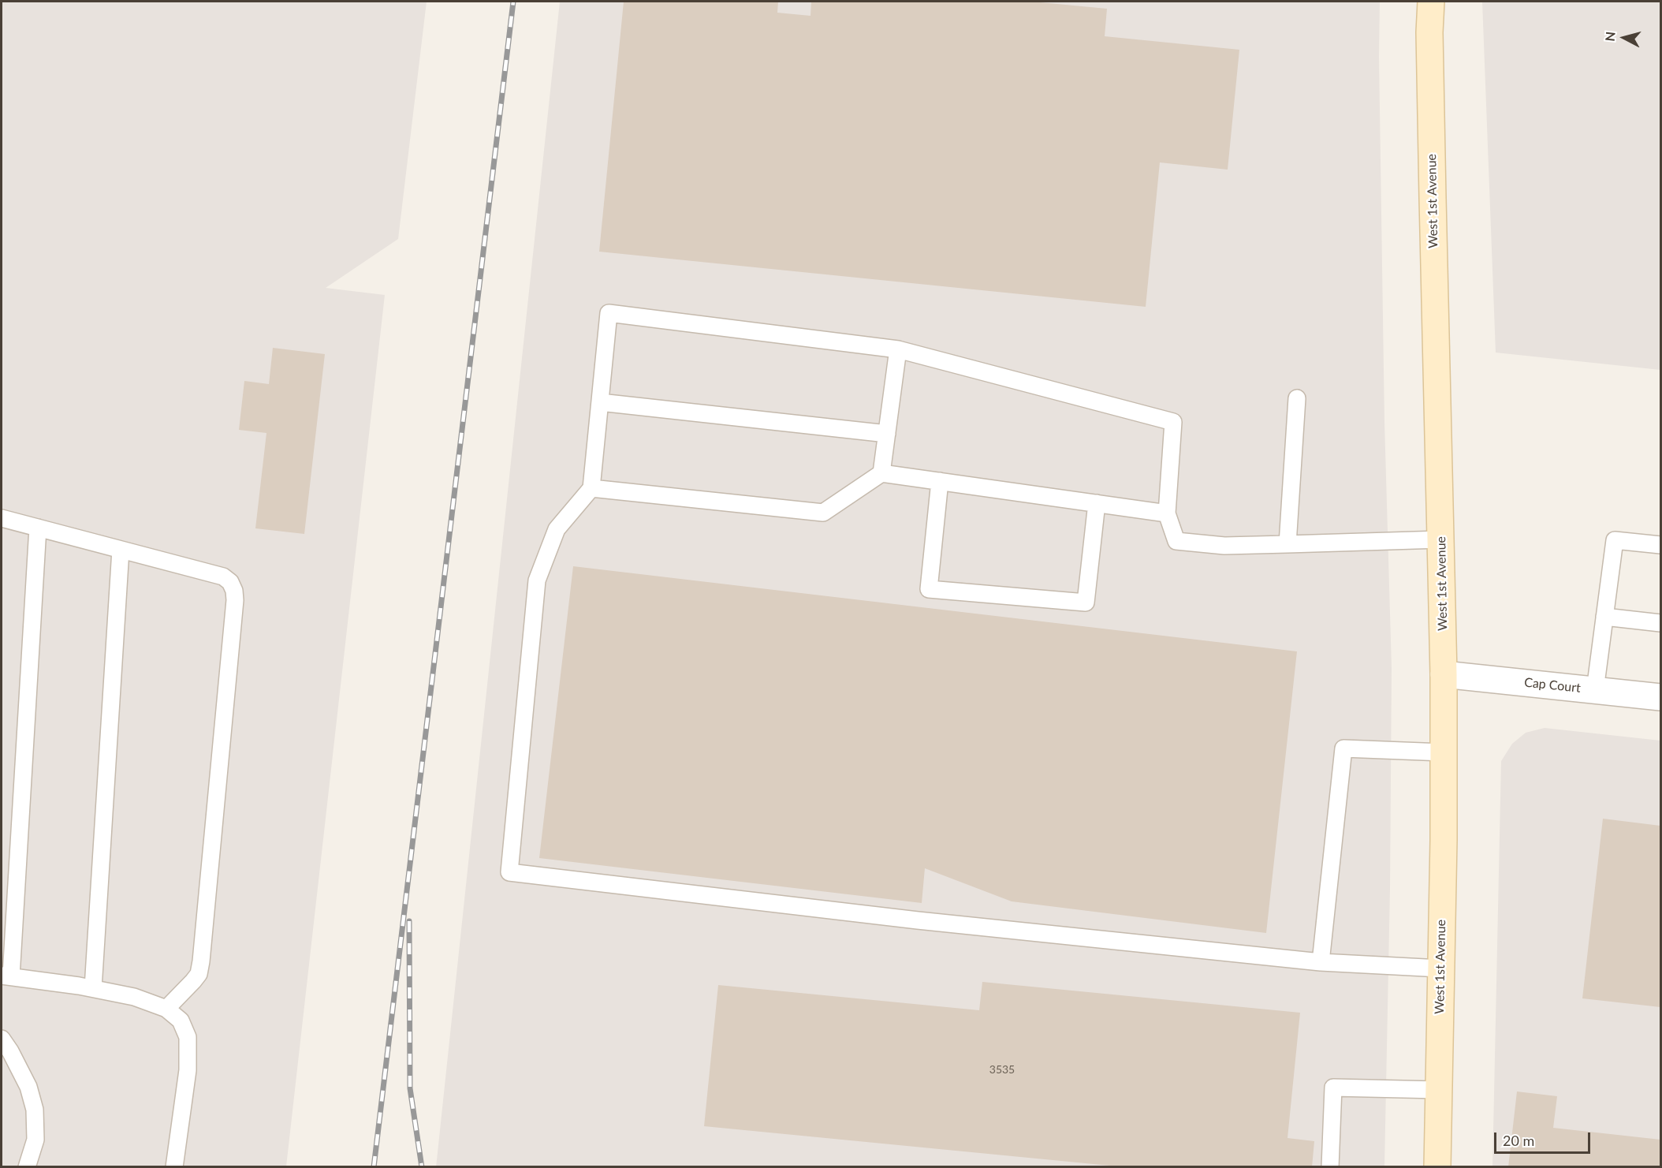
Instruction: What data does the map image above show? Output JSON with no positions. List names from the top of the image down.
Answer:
{
  "streets": {
    "street": ["West 1st Avenue", "Cap Court"]
  },
  "crossings": [
    ["West 1st Avenue", "Cap Court"]
  ],
  "house_numbers": ["3535"],
  "scale_bar": "20 m",
  "north": "left"
}
